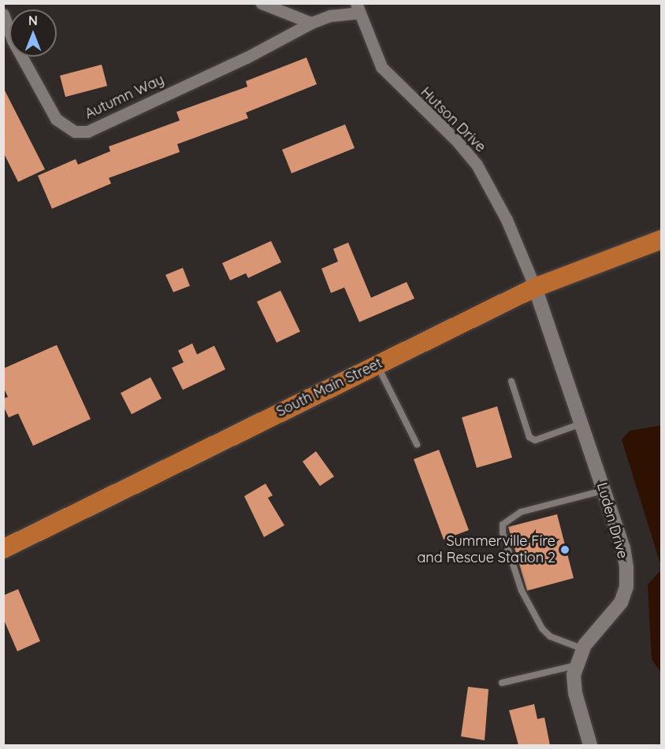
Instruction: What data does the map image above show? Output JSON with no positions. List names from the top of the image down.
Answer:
{
  "streets": {
    "main road": ["South Main Street"],
    "street": ["Autumn Way", "Hutson Drive", "Luden Drive"]
  },
  "crossings": [
    ["Autumn Way", "Hutson Drive"],
    ["Hutson Drive", "South Main Street"],
    ["Hutson Drive", "Luden Drive"],
    ["South Main Street", "Luden Drive"]
  ],
  "places": ["Summerville Fire and Rescue Station 2"],
  "north": "top"
}
